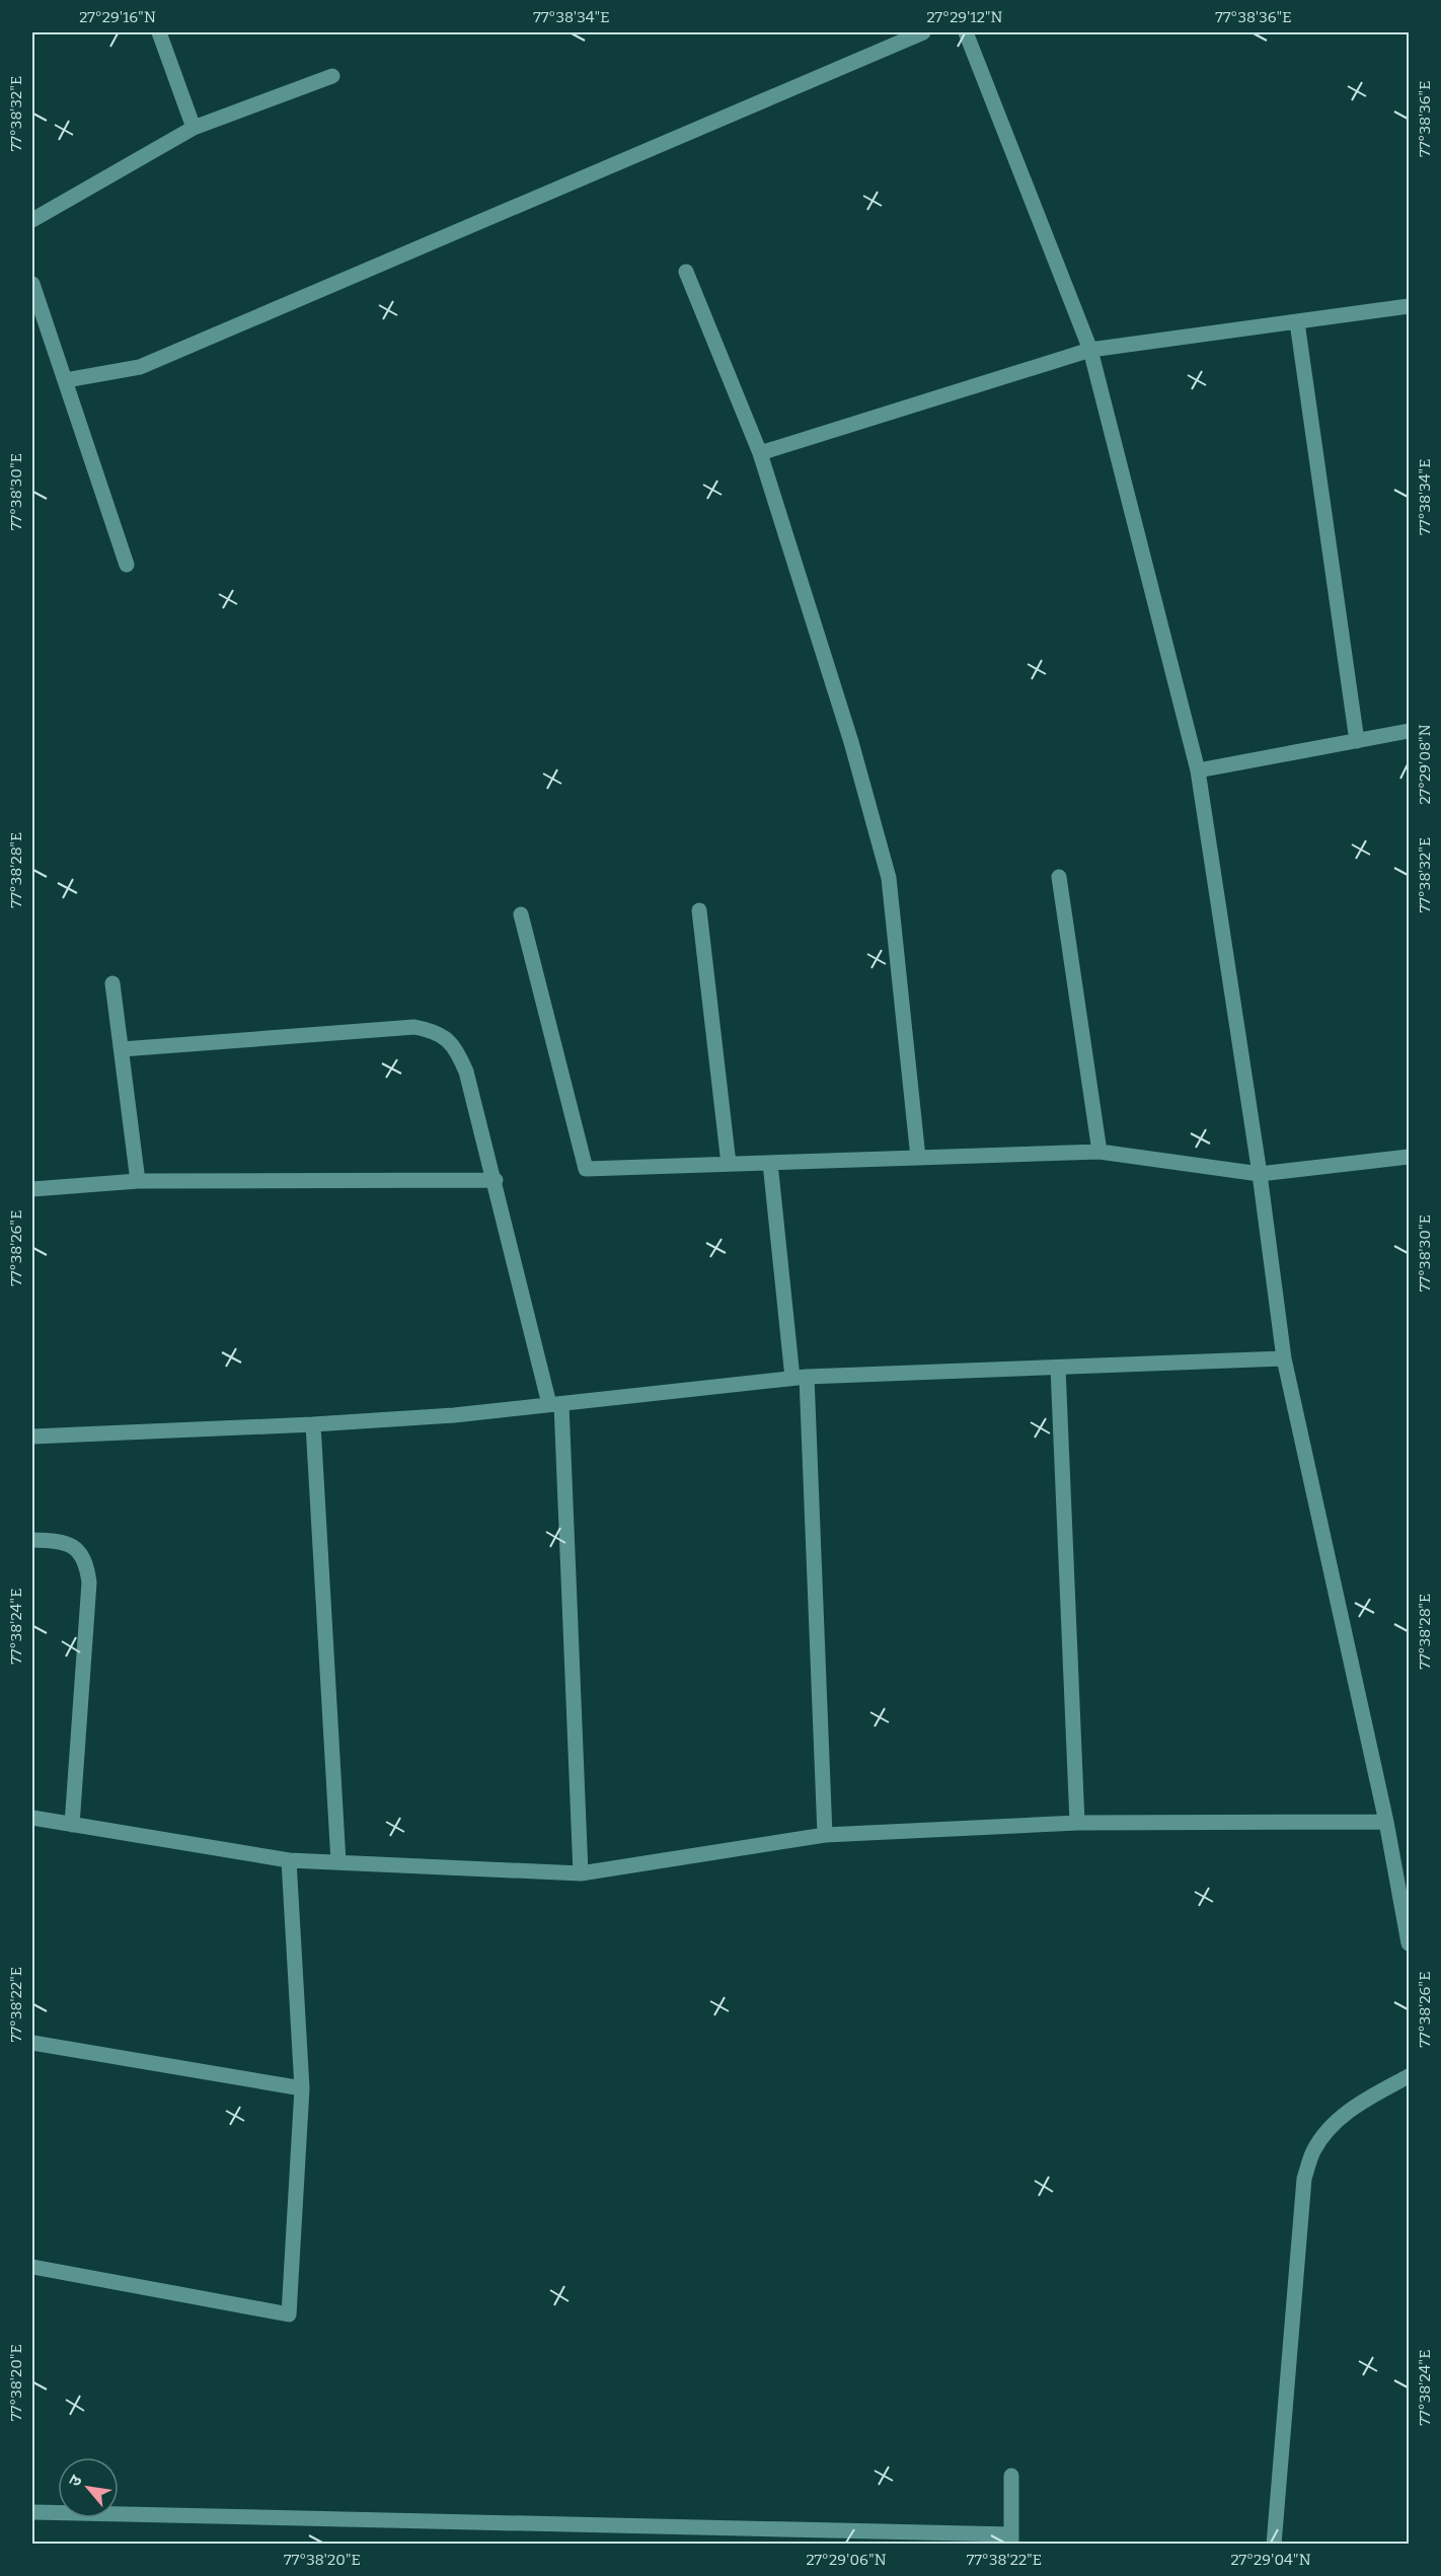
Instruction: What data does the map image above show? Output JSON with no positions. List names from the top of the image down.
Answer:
{
  "north": "top left",
  "coordinates": [
    "27°29'16\"N",
    "77°38'34\"E",
    "27°29'12\"N",
    "77°38'36\"E",
    "77°38'32\"E",
    "77°38'30\"E",
    "27°29'08\"N",
    "77°38'28\"E",
    "77°38'26\"E",
    "77°38'24\"E",
    "77°38'22\"E",
    "77°38'20\"E",
    "27°29'06\"N",
    "27°29'04\"N"
  ]
}
